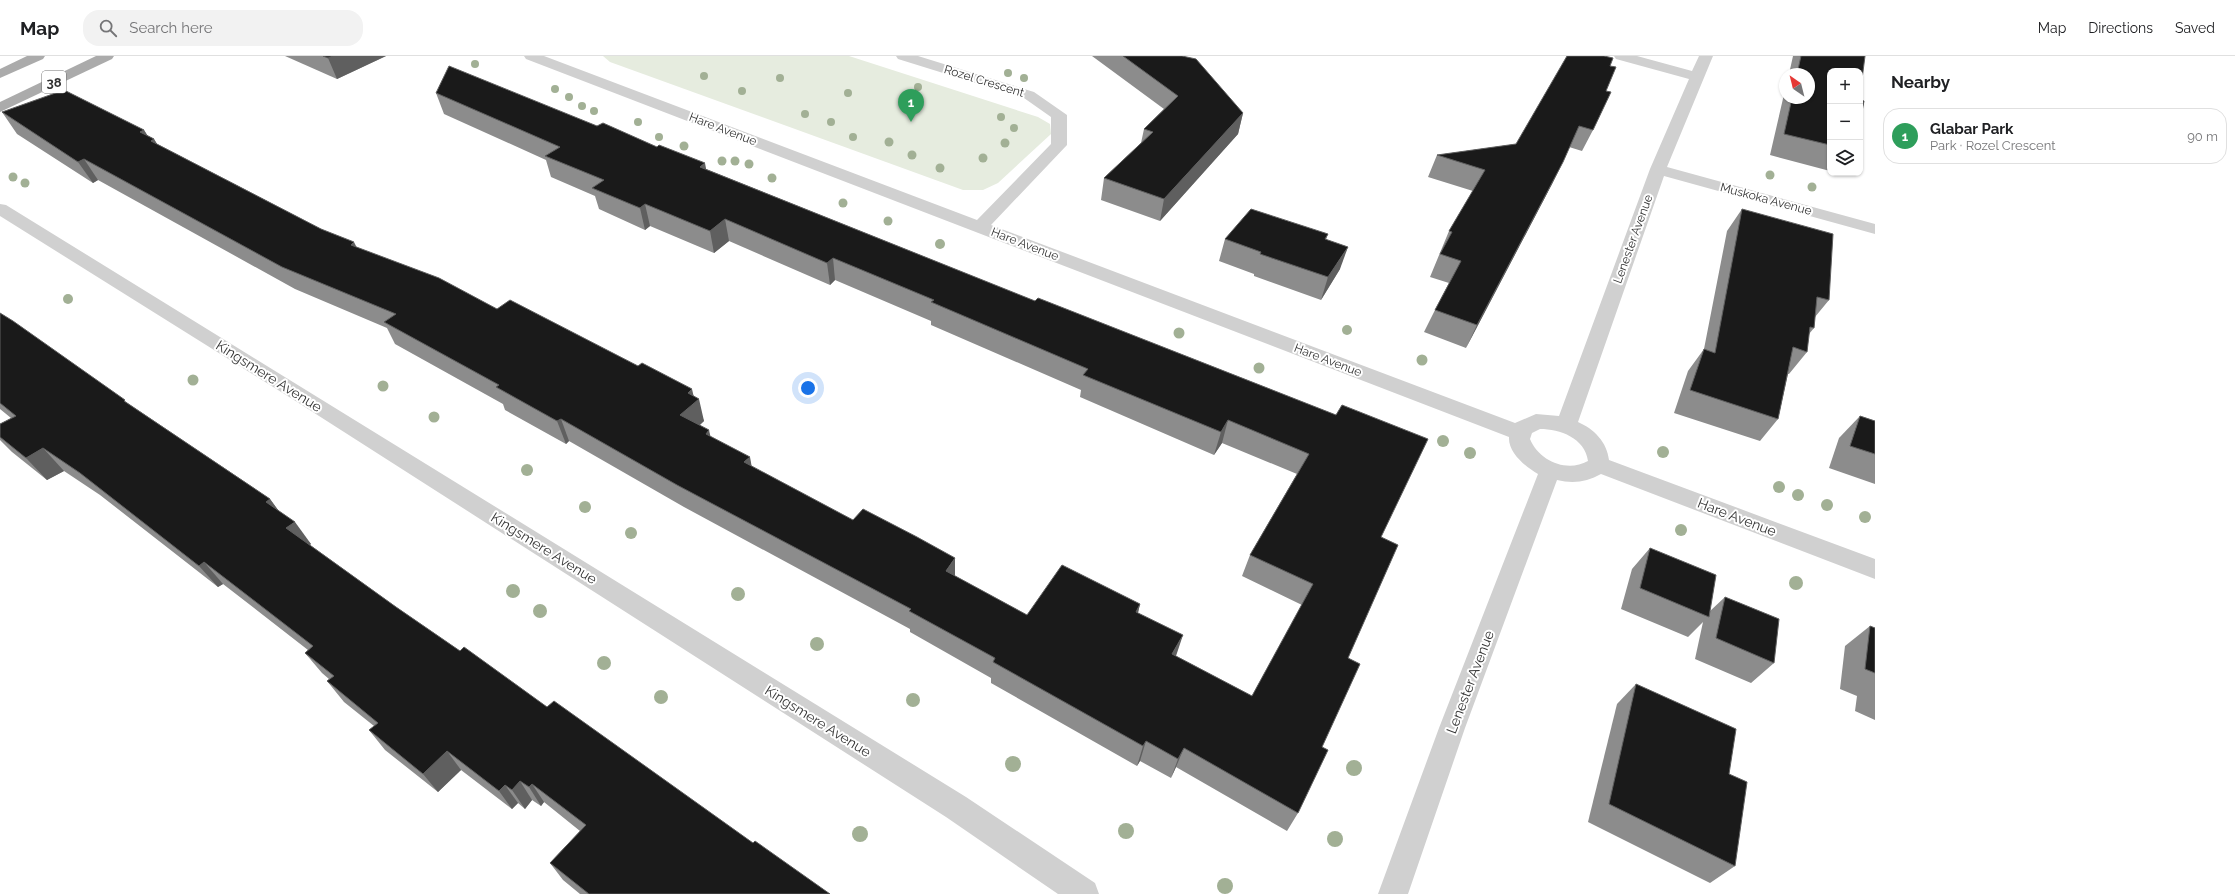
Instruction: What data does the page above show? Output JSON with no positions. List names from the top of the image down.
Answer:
{
  "streets": {
    "main road": ["38"],
    "street": [
      "Rozel Crescent",
      "Hare Avenue",
      "Muskoka Avenue",
      "Lenester Avenue",
      "Kingsmere Avenue"
    ]
  },
  "crossings": [
    ["Rozel Crescent", "Hare Avenue"],
    ["Muskoka Avenue", "Lenester Avenue"]
  ],
  "north": "top left",
  "page": {
    "header": "Map",
    "search": "Search here",
    "nav": ["Map", "Directions", "Saved"],
    "heading": "Nearby",
    "map_buttons": ["+", "−"],
    "pins": "1",
    "list": [
      {
        "mark": "1",
        "name": "Glabar Park",
        "note": "Park · Rozel Crescent",
        "value": "90 m"
      }
    ]
  }
}
